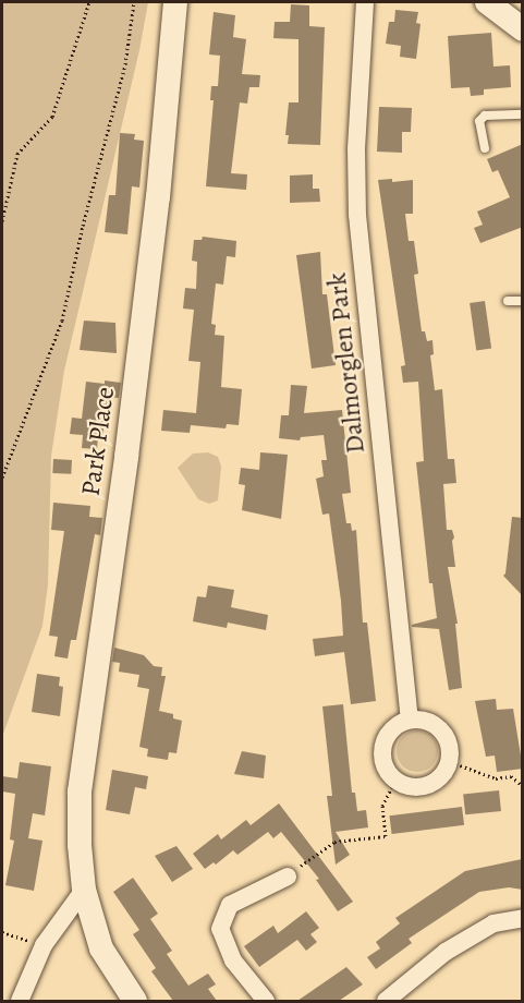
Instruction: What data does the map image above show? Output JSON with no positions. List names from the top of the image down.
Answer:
{
  "streets": {
    "street": ["Dalmorglen Park", "Park Place"]
  }
}
